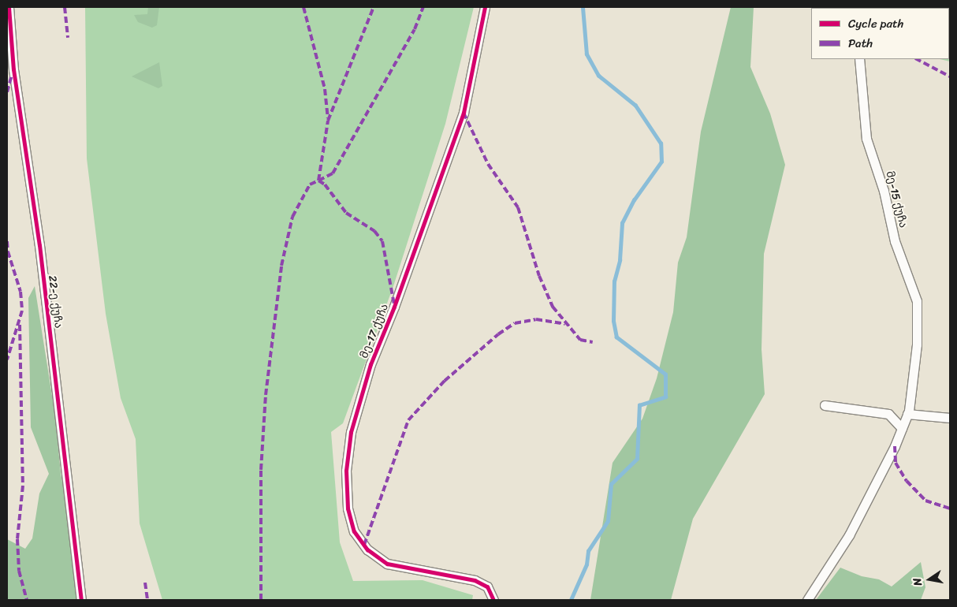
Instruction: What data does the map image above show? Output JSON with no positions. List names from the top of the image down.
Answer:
{
  "streets": {
    "street": ["მე-15 ქუჩა", "22-ე ქუჩა", "მე-17 ქუჩა"]
  },
  "legend": ["Cycle path", "Path"],
  "north": "left"
}
